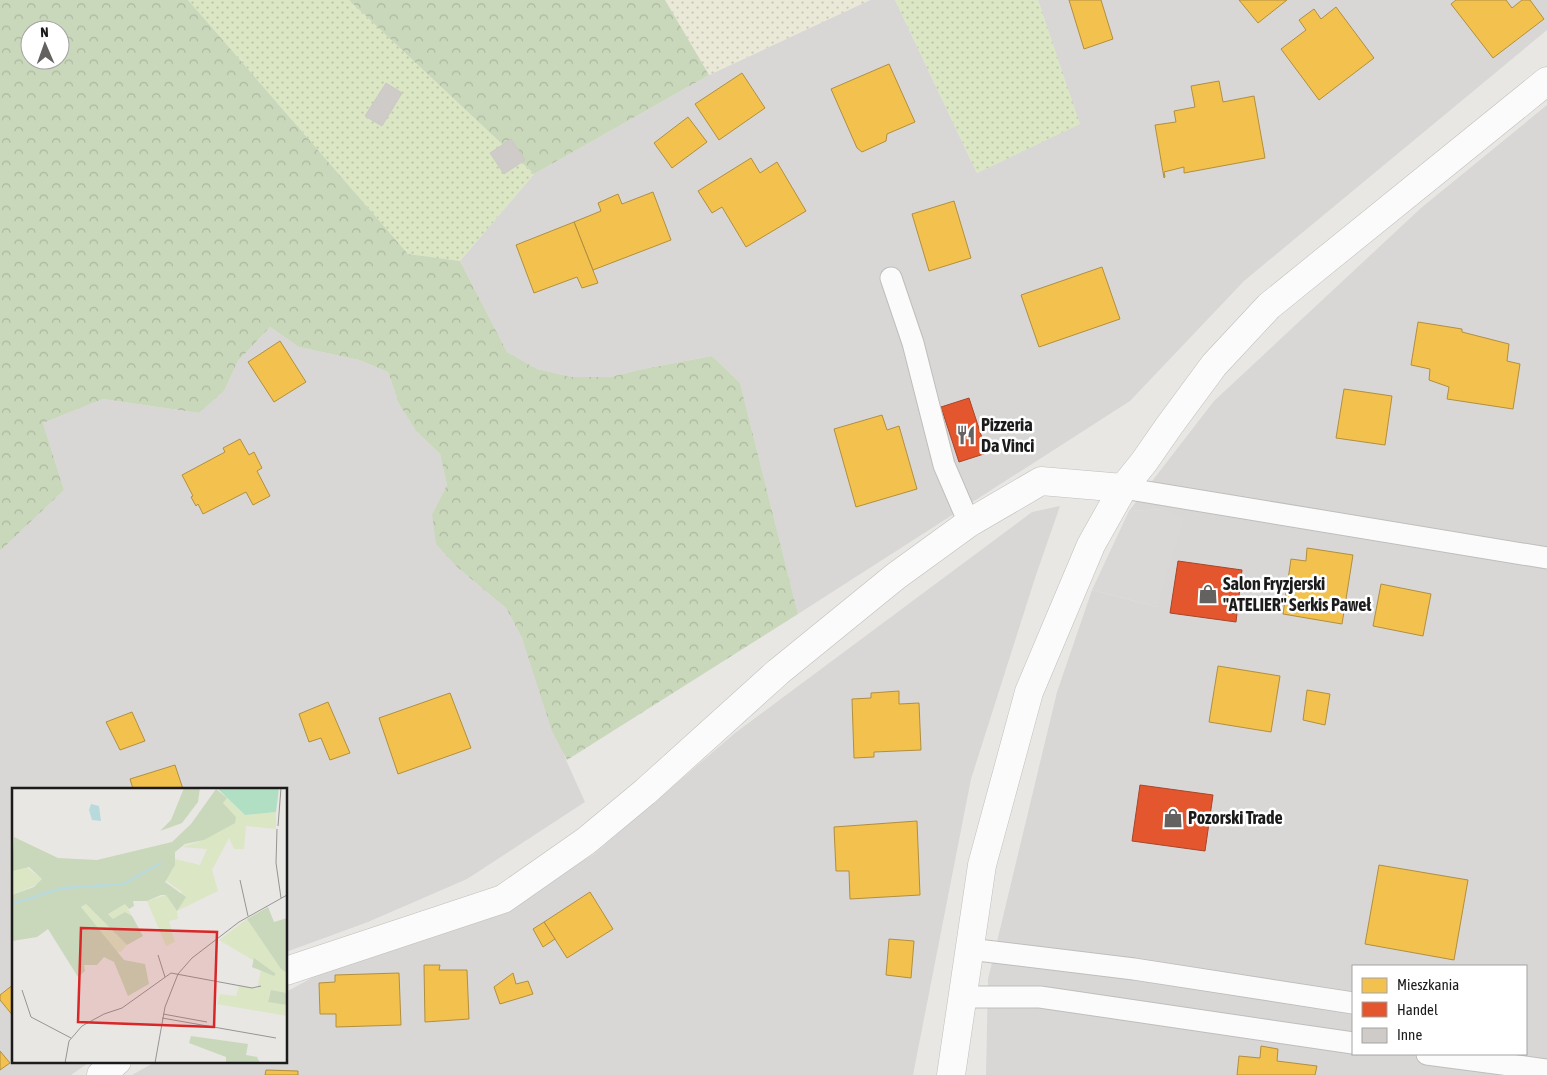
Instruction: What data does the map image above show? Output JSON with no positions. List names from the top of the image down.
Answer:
{
  "places": {
    "restaurant": ["Pizzeria Da Vinci"],
    "shop": ["Salon Fryzjerski \"ATELIER\" Serkis Paweł", "Pozorski Trade"]
  },
  "legend": ["Mieszkania", "Handel", "Inne"],
  "north": "top"
}
